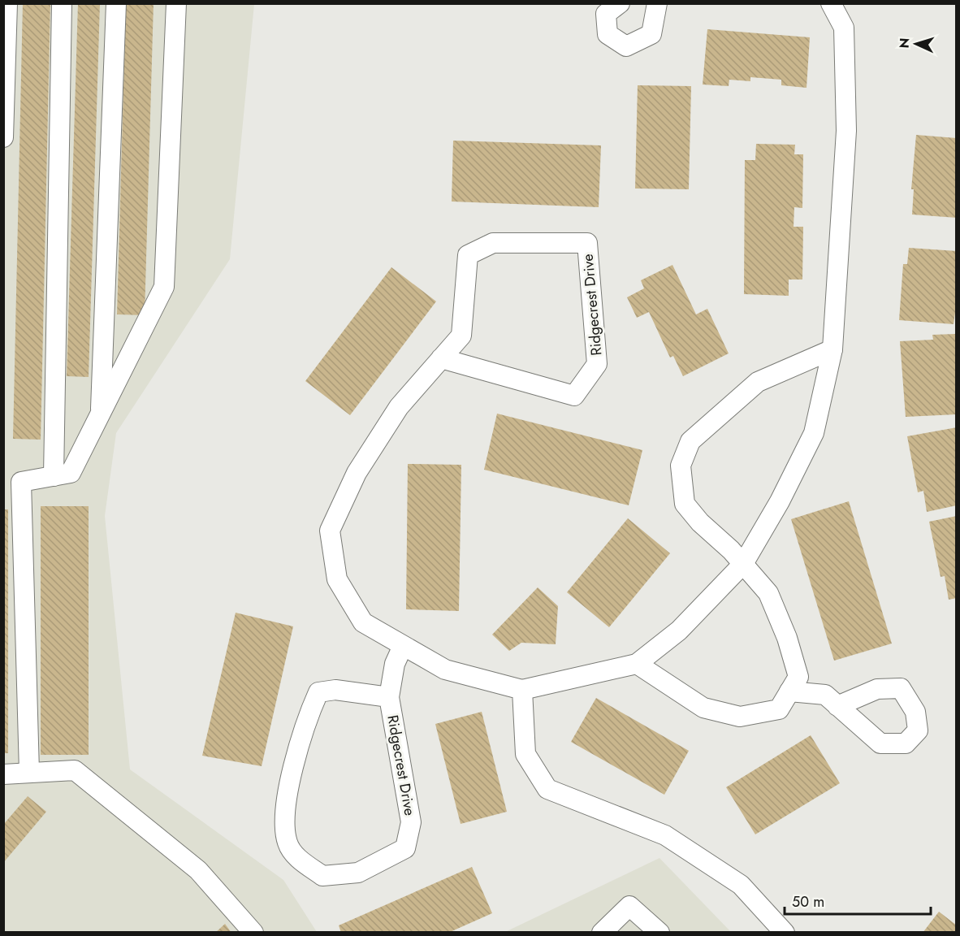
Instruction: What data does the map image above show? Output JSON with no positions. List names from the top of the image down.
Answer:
{
  "streets": {
    "street": ["Ridgecrest Drive"]
  },
  "scale_bar": "50 m",
  "north": "left"
}
